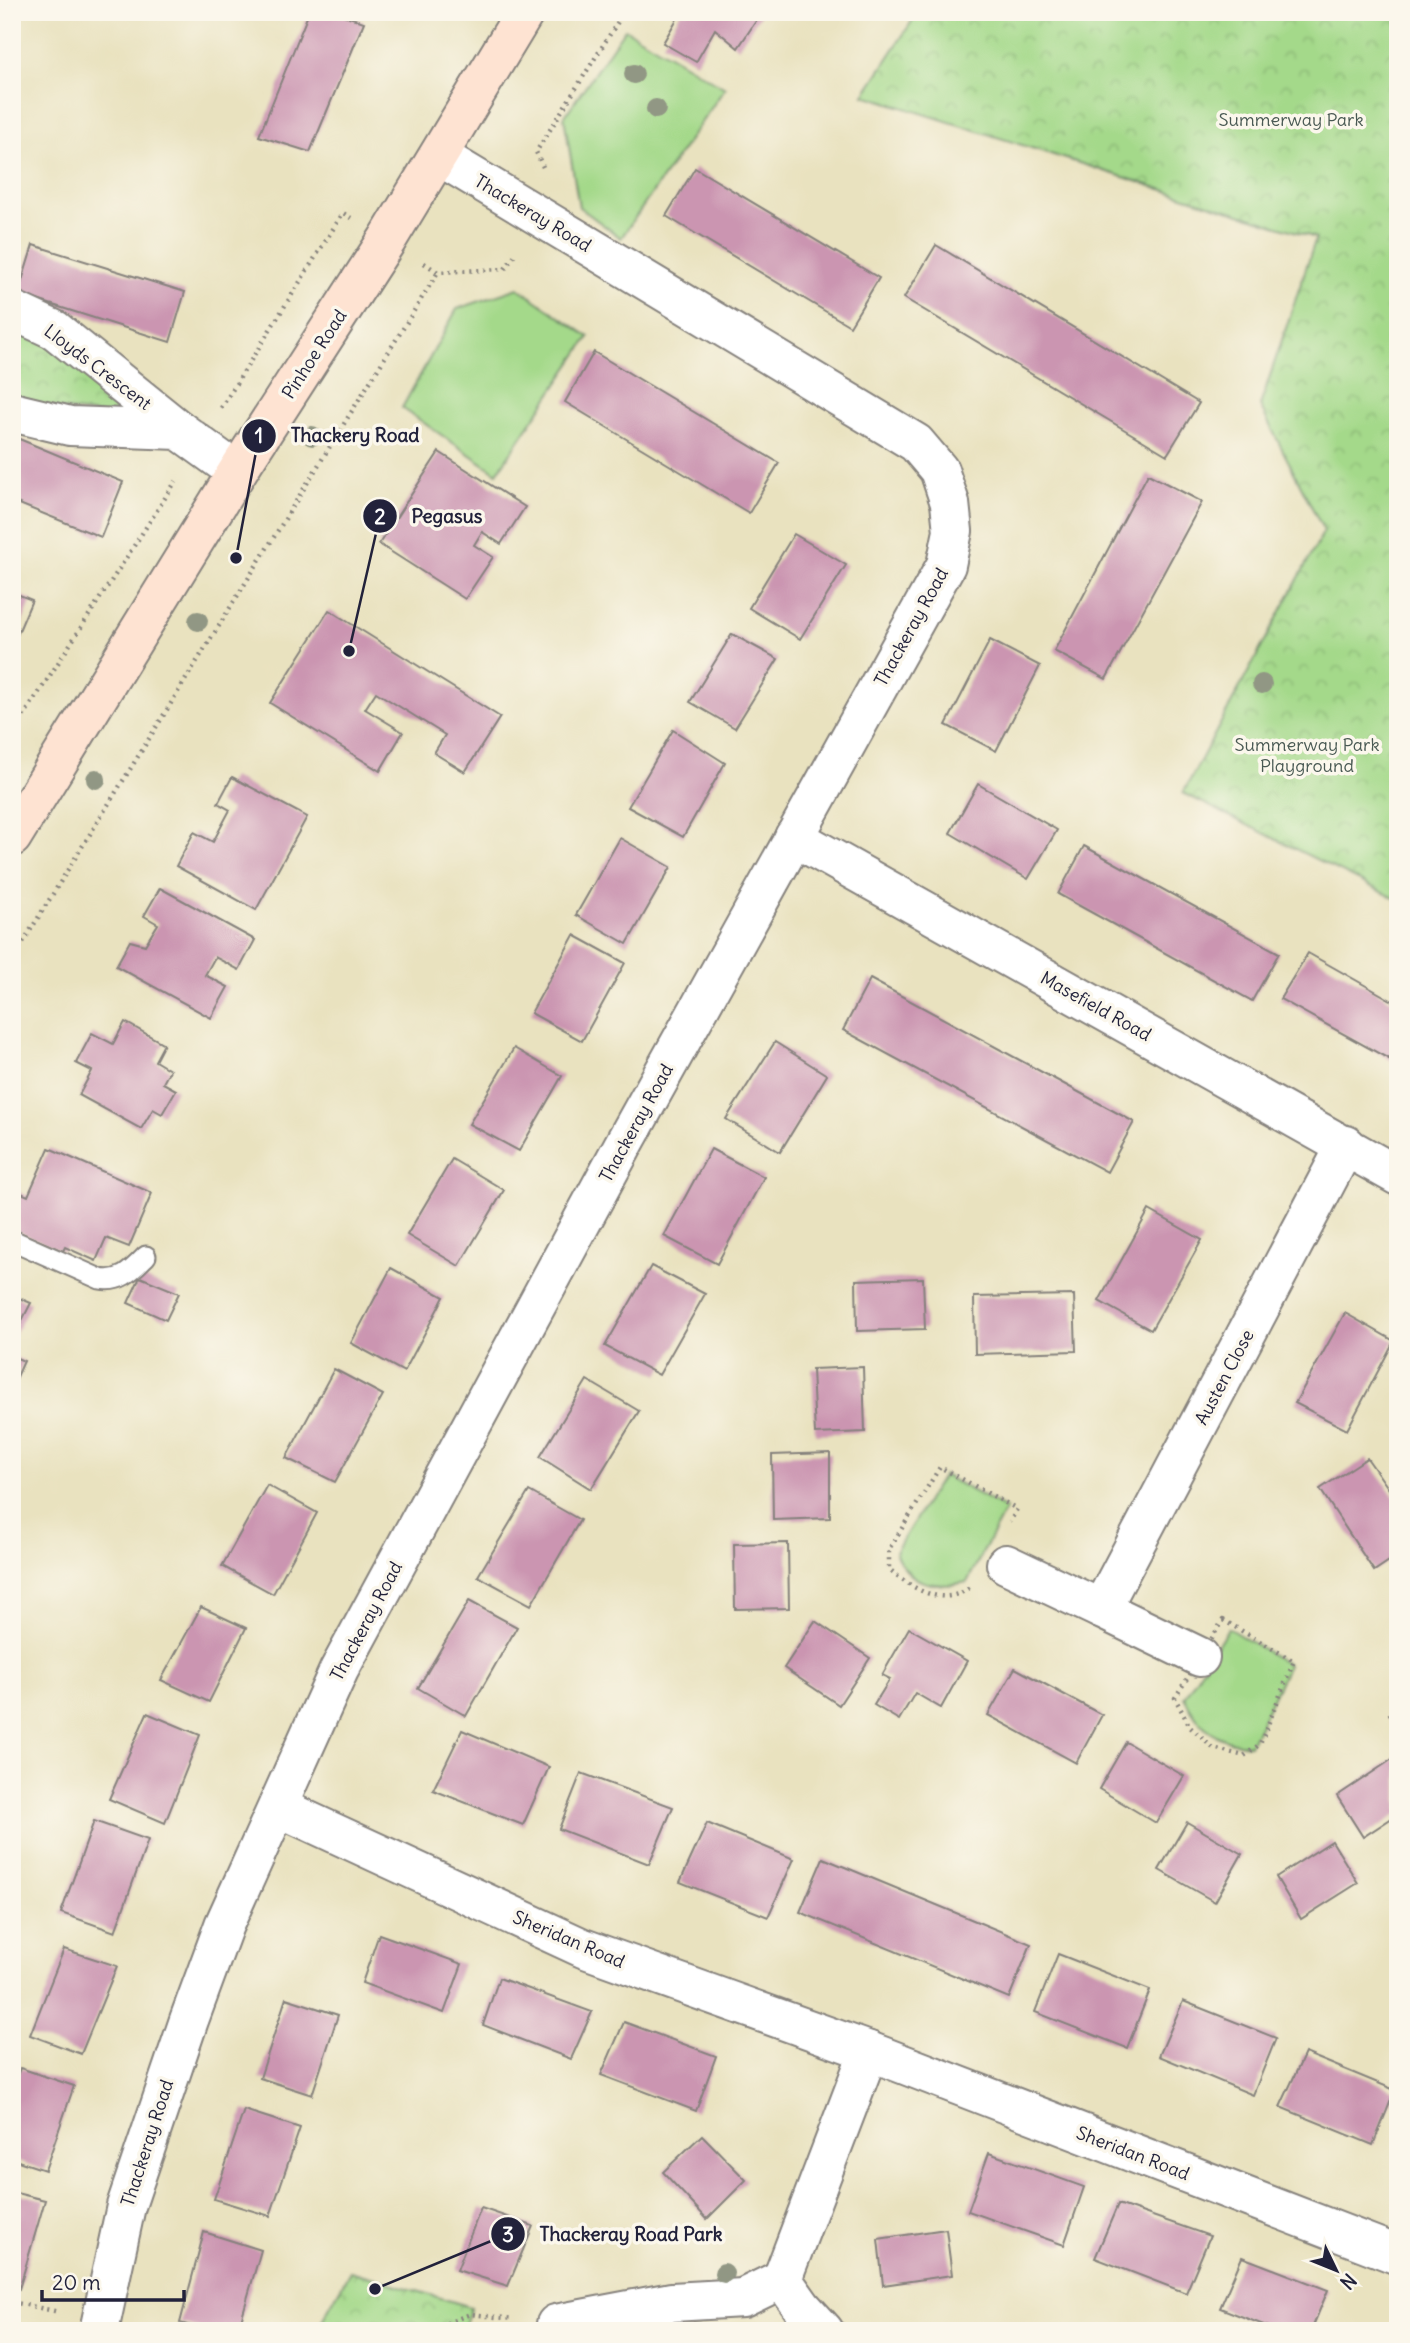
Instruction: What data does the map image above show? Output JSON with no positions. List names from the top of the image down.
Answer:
{
  "streets": {
    "main road": ["Pinhoe Road"],
    "street": [
      "Thackeray Road",
      "Lloyds Crescent",
      "Masefield Road",
      "Austen Close",
      "Sheridan Road"
    ]
  },
  "crossings": [
    ["Thackeray Road", "Pinhoe Road"],
    ["Thackeray Road", "Masefield Road"],
    ["Thackeray Road", "Sheridan Road"],
    ["Pinhoe Road", "Lloyds Crescent"],
    ["Masefield Road", "Austen Close"]
  ],
  "parks": ["Summerway Park", "Summerway Park Playground"],
  "places": ["Thackery Road", "Pegasus", "Thackeray Road Park"],
  "scale_bar": "20 m",
  "north": "bottom right"
}
